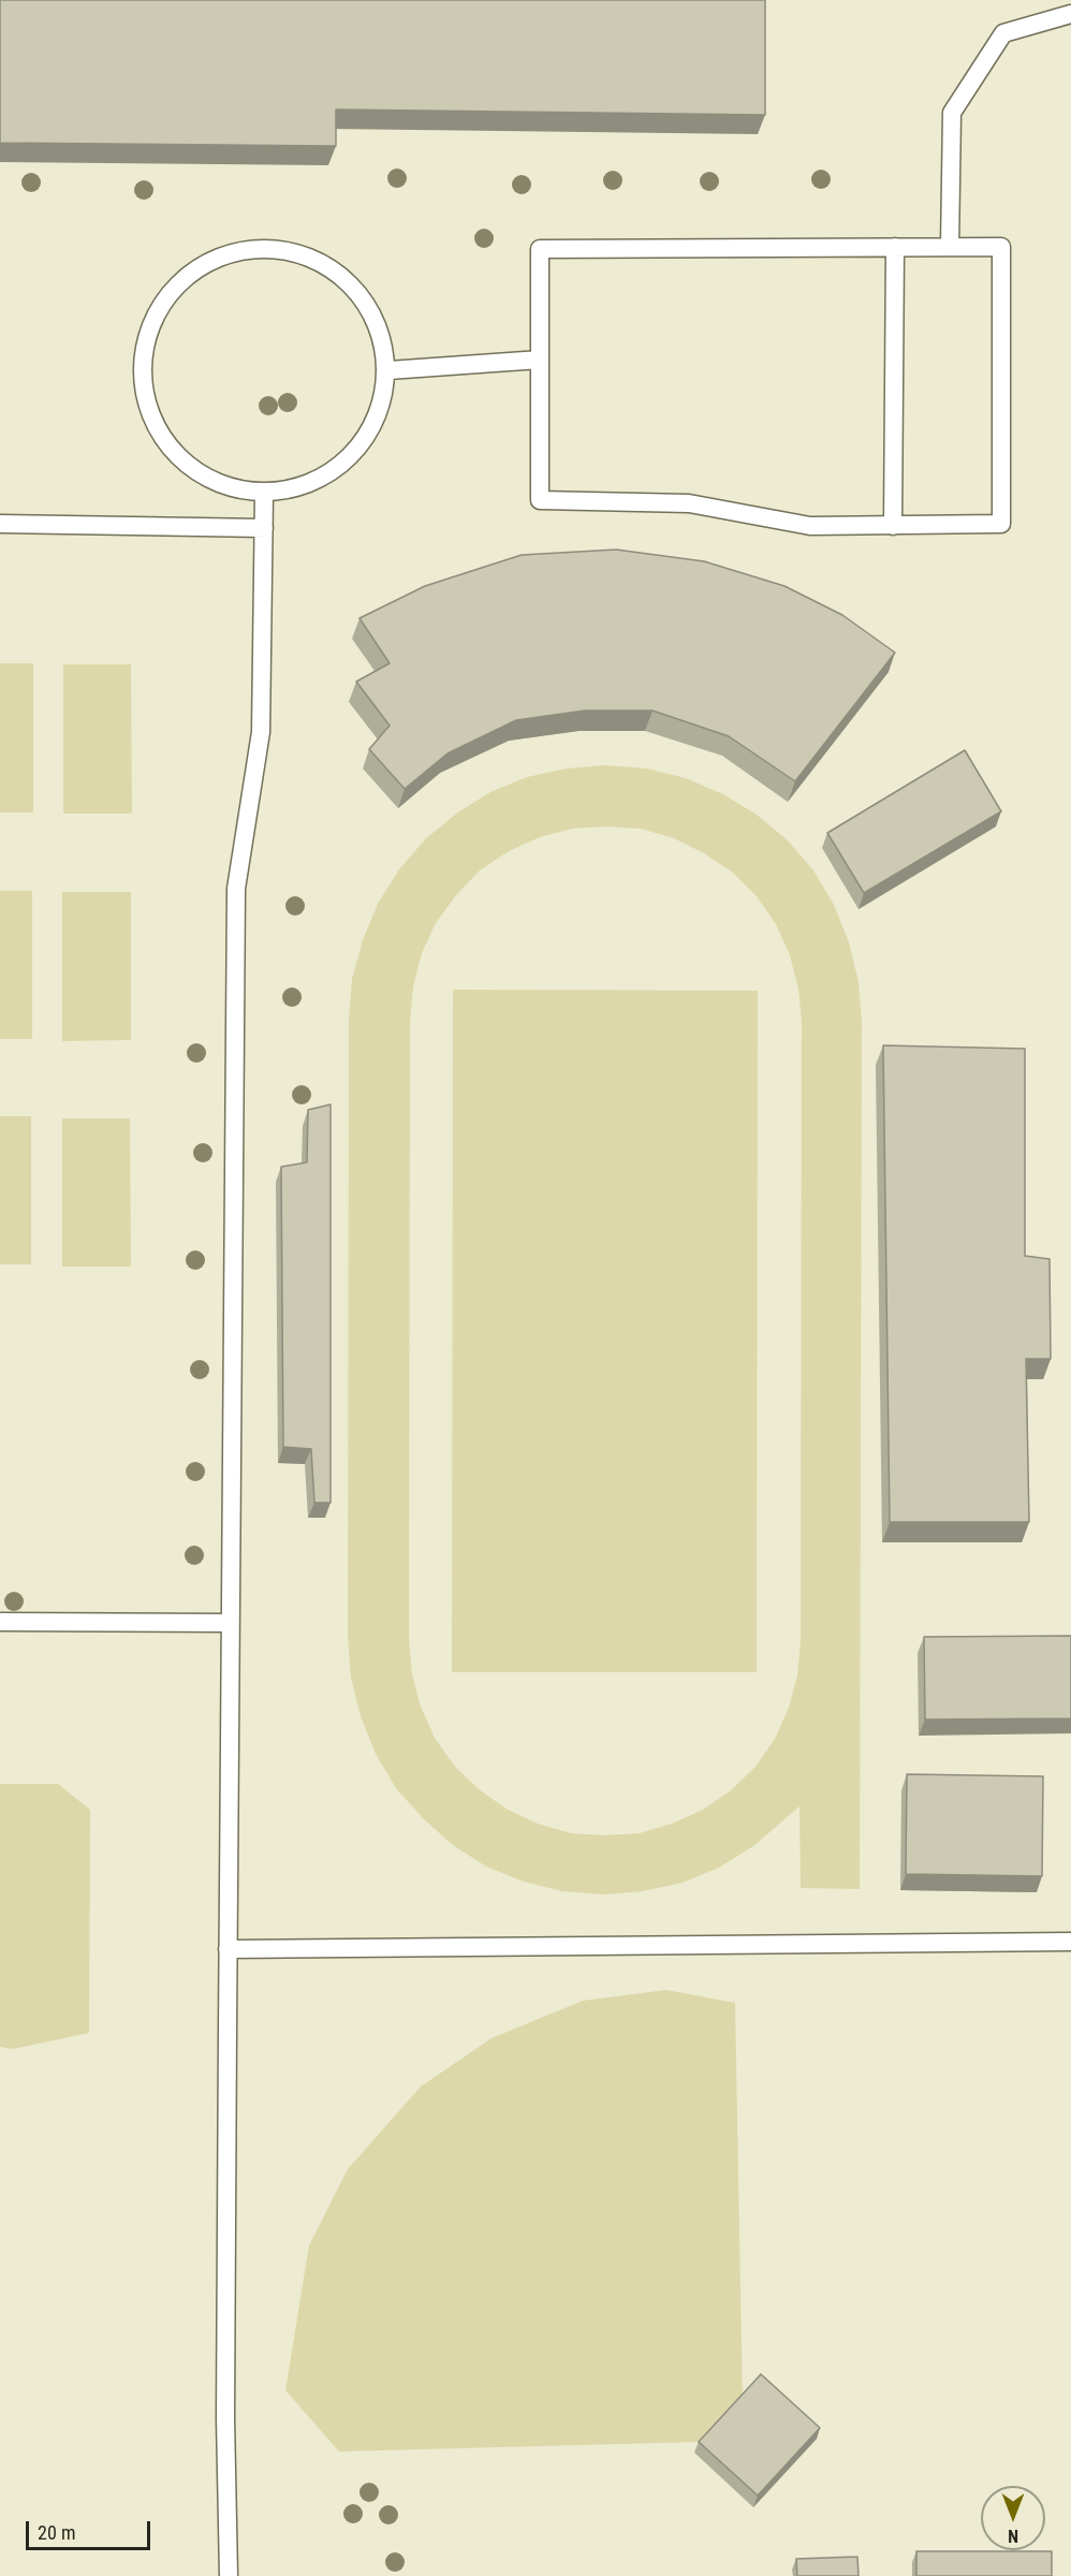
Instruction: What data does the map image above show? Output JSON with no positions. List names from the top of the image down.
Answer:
{
  "scale_bar": "20 m",
  "north": "bottom"
}
